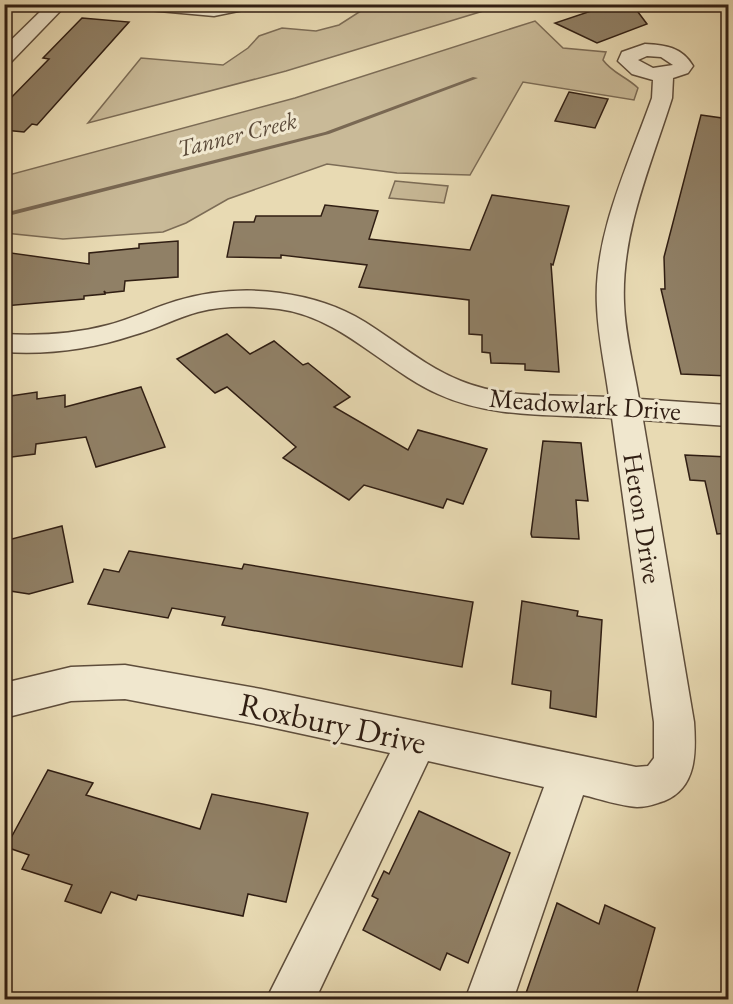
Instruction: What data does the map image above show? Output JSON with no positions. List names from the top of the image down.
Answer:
{
  "streets": {
    "street": ["Meadowlark Drive", "Heron Drive", "Roxbury Drive"]
  },
  "crossings": [
    ["Meadowlark Drive", "Heron Drive"],
    ["Heron Drive", "Roxbury Drive"]
  ],
  "water": ["Tanner Creek"]
}
